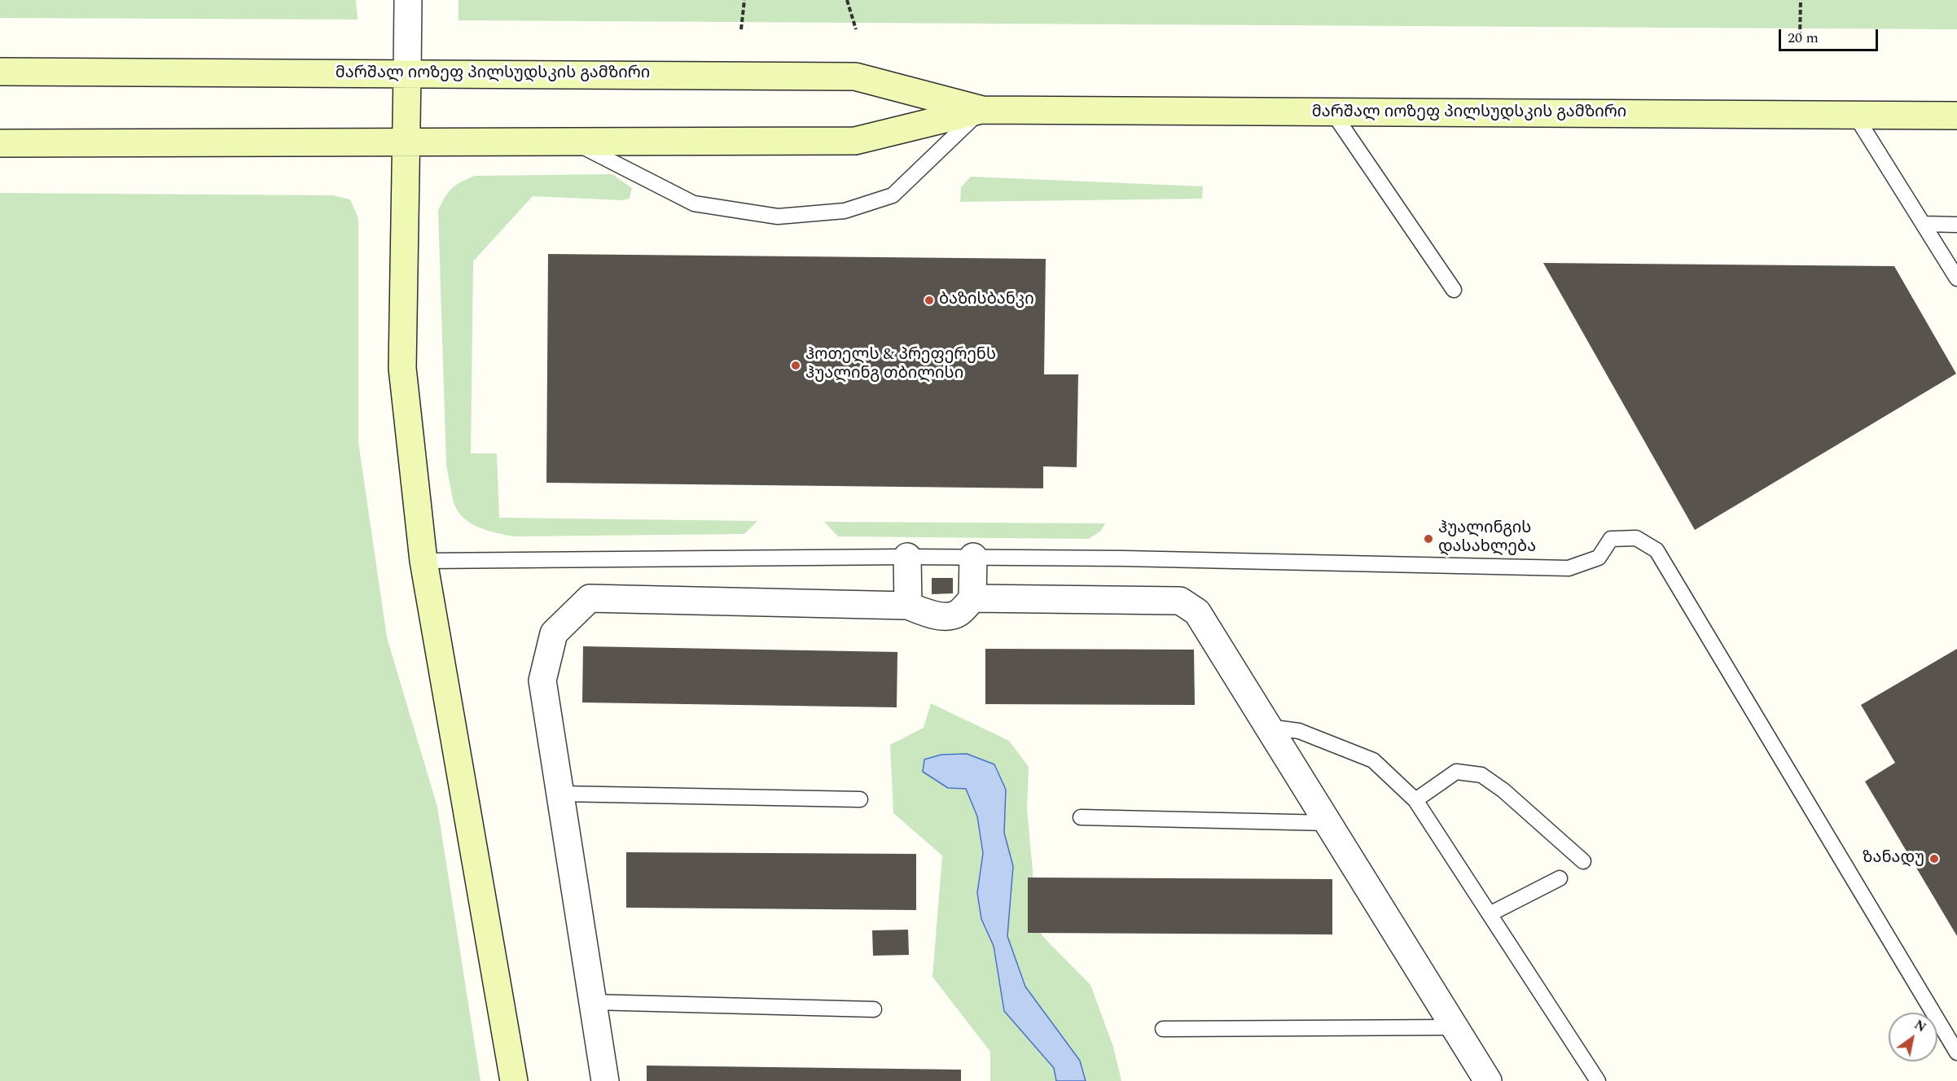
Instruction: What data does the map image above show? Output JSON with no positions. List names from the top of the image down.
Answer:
{
  "streets": {
    "main road": ["მარშალ იოზეფ პილსუდსკის გამზირი"]
  },
  "places": [
    "ბაზისბანკი",
    "ჰოთელს & პრეფერენს ჰუალინგ თბილისი",
    "ჰუალინგის დასახლება",
    "ზანადუ"
  ],
  "scale_bar": "20 m",
  "north": "top right"
}
